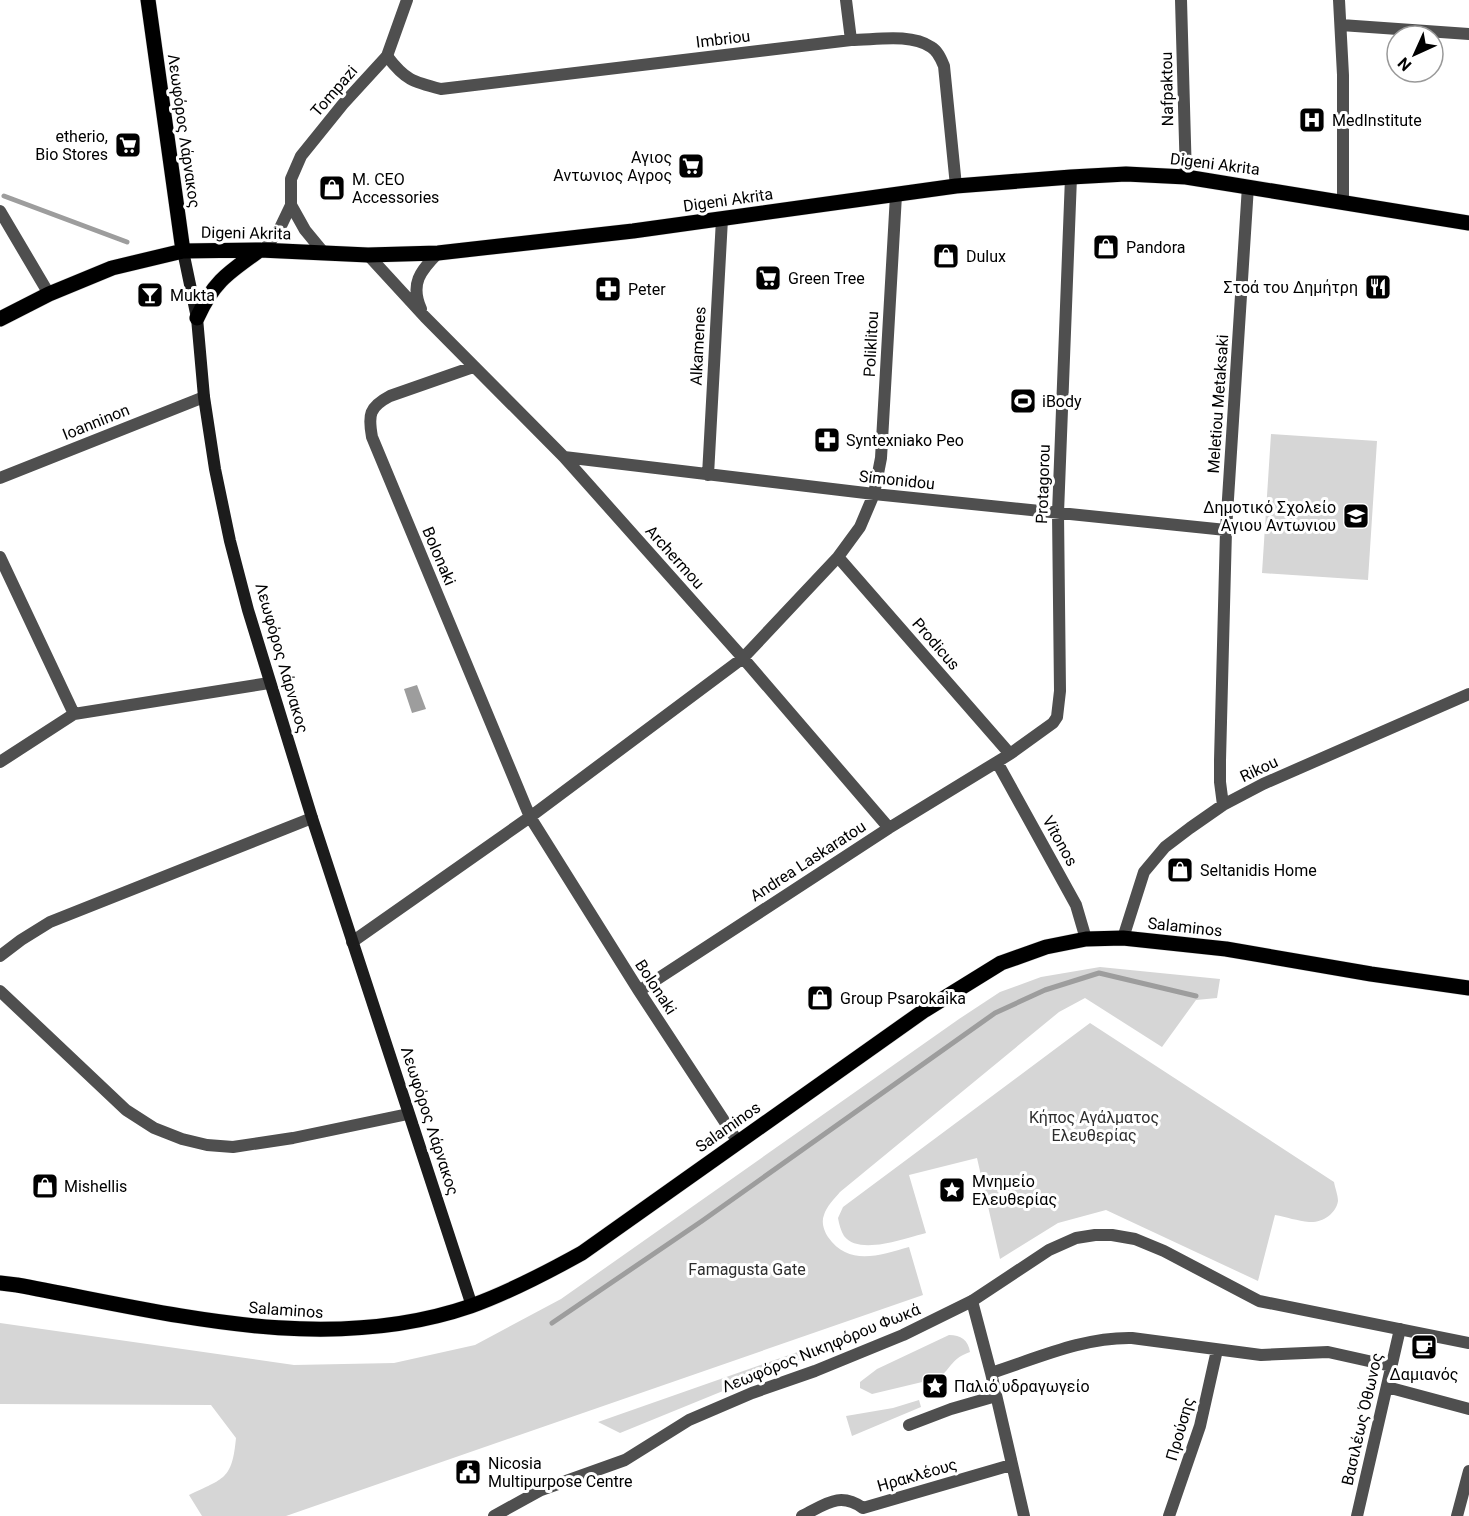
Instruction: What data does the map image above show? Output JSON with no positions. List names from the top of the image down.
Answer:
{
  "streets": {
    "main road": ["Λεωφόρος Λάρνακος", "Digeni Akrita", "Salaminos"],
    "street": [
      "Imbriou",
      "Nafpaktou",
      "Tompazi",
      "Poliklitou",
      "Alkamenes",
      "Meletiou Metaksaki",
      "Ioanninon",
      "Simonidou",
      "Protagorou",
      "Bolonaki",
      "Archermou",
      "Prodicus",
      "Rikou",
      "Vitonos",
      "Andrea Laskaratou",
      "Λεωφόρος Νικηφόρου Φωκά",
      "Βασιλέως Όθωνος",
      "Προύσης",
      "Ηρακλέους"
    ]
  },
  "crossings": [
    ["Imbriou", "Tompazi"],
    ["Imbriou", "Digeni Akrita"],
    ["Nafpaktou", "Digeni Akrita"],
    ["Tompazi", "Digeni Akrita"],
    ["Λεωφόρος Λάρνακος", "Digeni Akrita"],
    ["Λεωφόρος Λάρνακος", "Ioanninon"],
    ["Λεωφόρος Λάρνακος", "Salaminos"],
    ["Digeni Akrita", "Poliklitou"],
    ["Digeni Akrita", "Alkamenes"],
    ["Digeni Akrita", "Meletiou Metaksaki"],
    ["Digeni Akrita", "Protagorou"],
    ["Digeni Akrita", "Archermou"],
    ["Poliklitou", "Simonidou"],
    ["Alkamenes", "Simonidou"],
    ["Meletiou Metaksaki", "Simonidou"],
    ["Meletiou Metaksaki", "Rikou"],
    ["Simonidou", "Protagorou"],
    ["Simonidou", "Archermou"],
    ["Protagorou", "Prodicus"],
    ["Protagorou", "Vitonos"],
    ["Protagorou", "Andrea Laskaratou"],
    ["Bolonaki", "Archermou"],
    ["Bolonaki", "Andrea Laskaratou"],
    ["Bolonaki", "Salaminos"],
    ["Archermou", "Andrea Laskaratou"],
    ["Rikou", "Salaminos"],
    ["Vitonos", "Andrea Laskaratou"],
    ["Vitonos", "Salaminos"],
    ["Λεωφόρος Νικηφόρου Φωκά", "Βασιλέως Όθωνος"]
  ],
  "parks": ["Κήπος Αγάλματος Ελευθερίας", "Famagusta Gate"],
  "places": {
    "hospital": ["MedInstitute"],
    "supermarket": ["etherio, Bio Stores", "Αγιος Αντωνιος Αγρος", "Green Tree"],
    "shop": [
      "M. CEO Accessories",
      "Pandora",
      "Dulux",
      "Seltanidis Home",
      "Group Psarokaika",
      "Mishellis"
    ],
    "restaurant": ["Στοά του Δημήτρη"],
    "pharmacy": ["Peter", "Syntexniako Peo"],
    "bar": ["Mukta"],
    "sports": ["iBody"],
    "school or university": ["Δημοτικό Σχολείο Αγιου Αντωνιου"],
    "place": ["Μνημείο Ελευθερίας", "Παλιό υδραγωγείο"],
    "cafe": ["Δαμιανός"],
    "public building": ["Nicosia Multipurpose Centre"]
  },
  "north": "bottom left"
}
